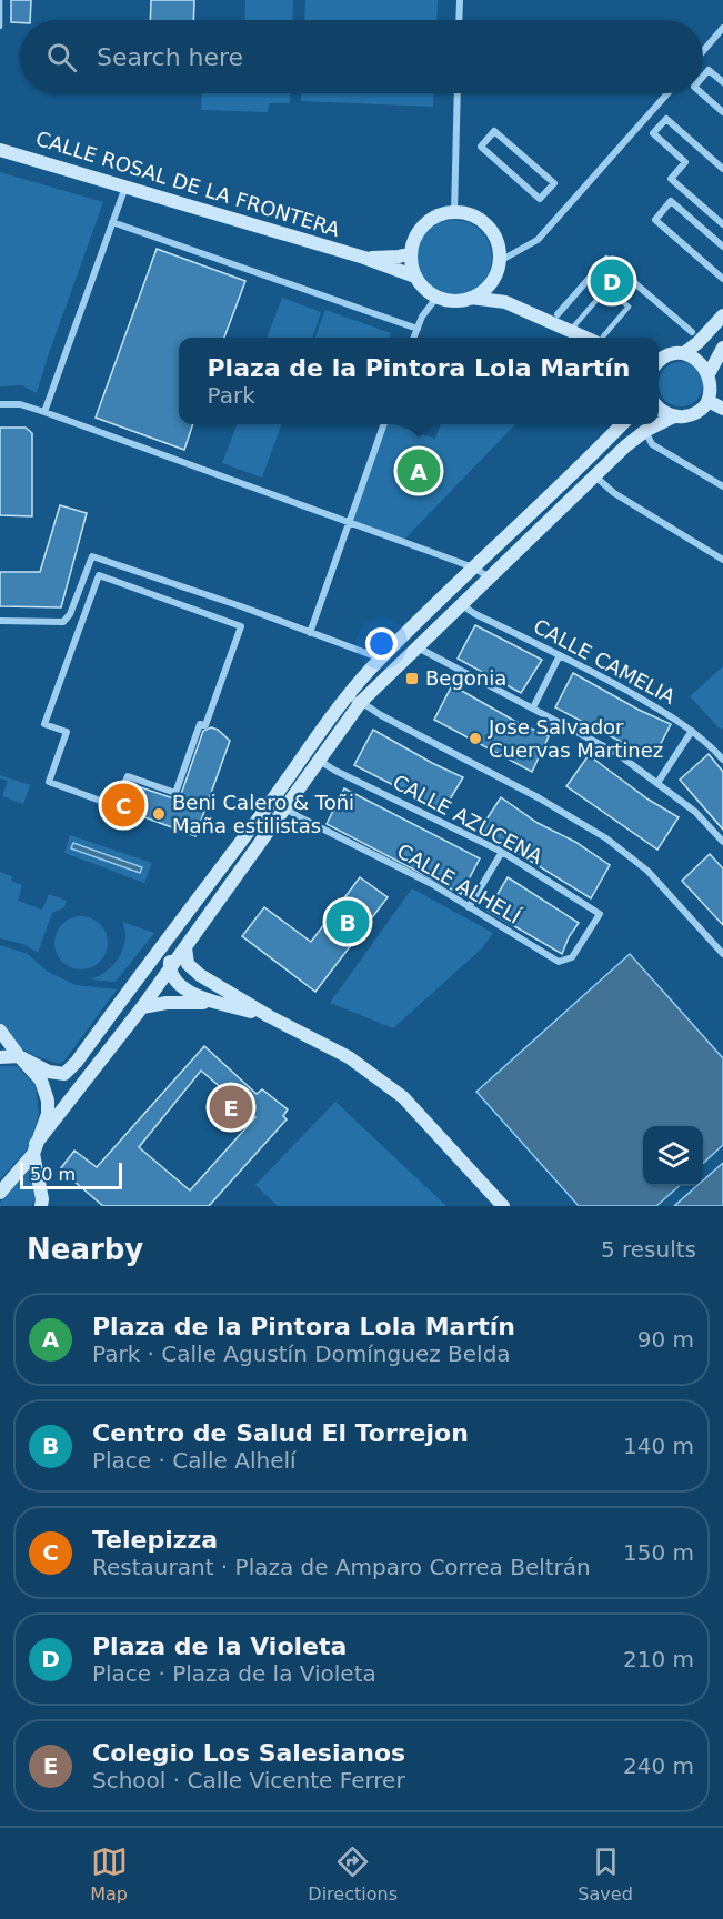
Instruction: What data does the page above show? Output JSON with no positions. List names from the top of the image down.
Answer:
{
  "streets": {
    "main road": ["CALLE ROSAL DE LA FRONTERA"],
    "street": ["CALLE CAMELIA", "CALLE AZUCENA", "CALLE ALHELÍ"]
  },
  "crossings": [
    ["CALLE AZUCENA", "CALLE ALHELÍ"]
  ],
  "places": {
    "transit": ["Begonia"],
    "other": ["Jose Salvador Cuervas Martinez", "Beni Calero & Toñi Maña estilistas"]
  },
  "scale_bar": "50 m",
  "page": {
    "search": "Search here",
    "pins": [
      "D",
      "A",
      "C",
      "B",
      "E"
    ],
    "popup": ["Plaza de la Pintora Lola Martín", "Park"],
    "scale": "50 m",
    "heading": ["Nearby", "5 results"],
    "list": [
      {
        "mark": "A",
        "name": "Plaza de la Pintora Lola Martín",
        "note": "Park · Calle Agustín Domínguez Belda",
        "value": "90 m"
      },
      {
        "mark": "B",
        "name": "Centro de Salud El Torrejon",
        "note": "Place · Calle Alhelí",
        "value": "140 m"
      },
      {
        "mark": "C",
        "name": "Telepizza",
        "note": "Restaurant · Plaza de Amparo Correa Beltrán",
        "value": "150 m"
      },
      {
        "mark": "D",
        "name": "Plaza de la Violeta",
        "note": "Place · Plaza de la Violeta",
        "value": "210 m"
      },
      {
        "mark": "E",
        "name": "Colegio Los Salesianos",
        "note": "School · Calle Vicente Ferrer",
        "value": "240 m"
      }
    ],
    "nav": ["Map", "Directions", "Saved"]
  }
}
